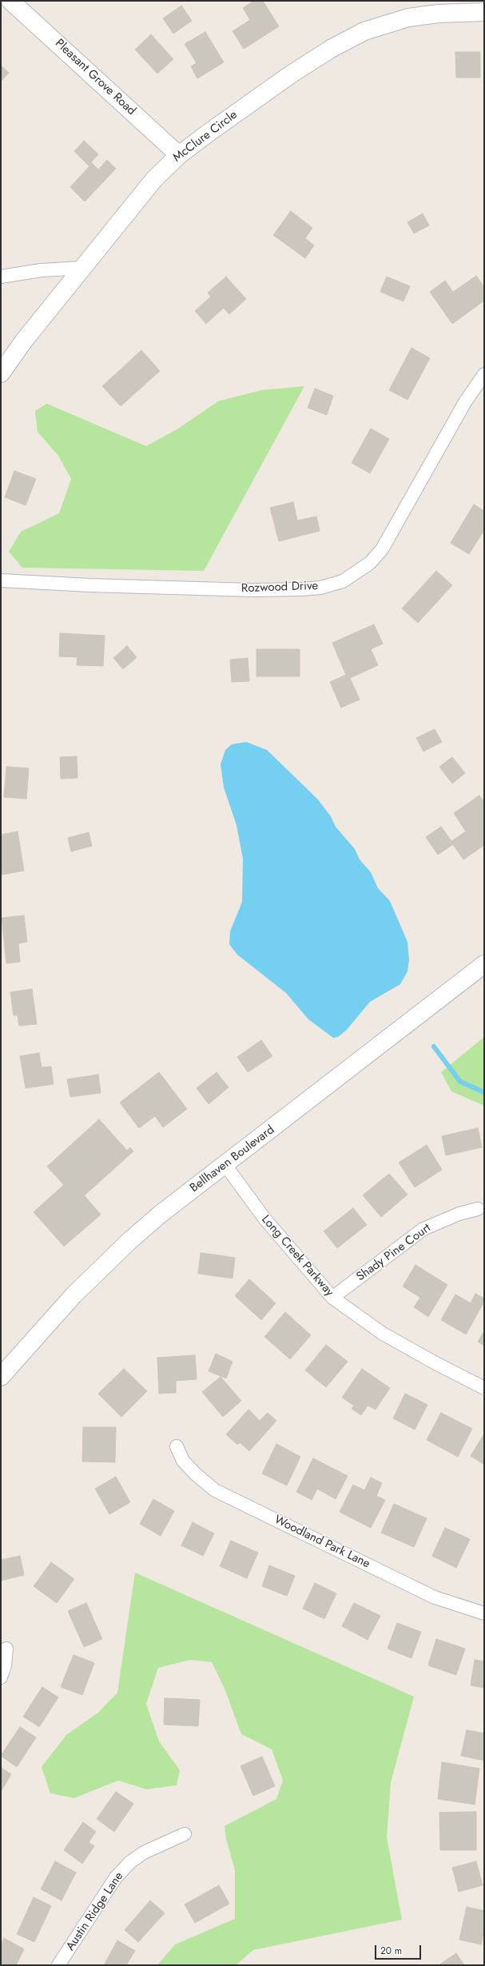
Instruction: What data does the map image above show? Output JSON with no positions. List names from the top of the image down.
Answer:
{
  "streets": {
    "street": [
      "Pleasant Grove Road",
      "McClure Circle",
      "Rozwood Drive",
      "Bellhaven Boulevard",
      "Shady Pine Court",
      "Long Creek Parkway",
      "Woodland Park Lane",
      "Austin Ridge Lane"
    ]
  },
  "crossings": [
    ["Pleasant Grove Road", "McClure Circle"],
    ["Bellhaven Boulevard", "Long Creek Parkway"],
    ["Shady Pine Court", "Long Creek Parkway"]
  ],
  "scale_bar": "20 m"
}
